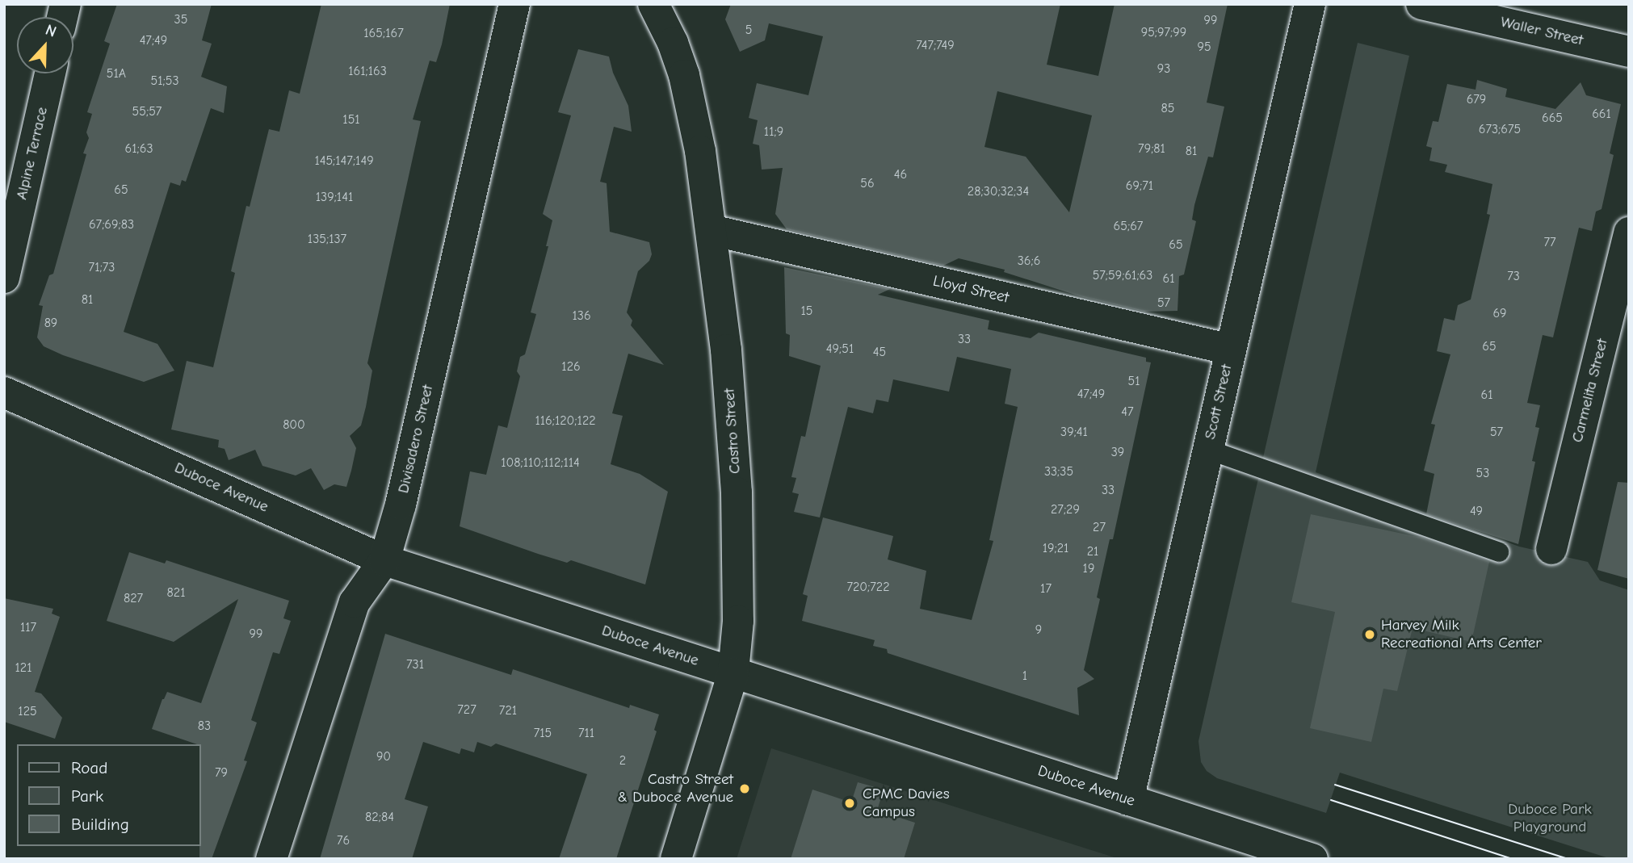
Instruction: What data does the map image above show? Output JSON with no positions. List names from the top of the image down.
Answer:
{
  "streets": {
    "street": [
      "Waller Street",
      "Alpine Terrace",
      "Lloyd Street",
      "Carmelita Street",
      "Scott Street",
      "Castro Street",
      "Divisadero Street",
      "Duboce Avenue"
    ]
  },
  "crossings": [
    ["Lloyd Street", "Scott Street"],
    ["Lloyd Street", "Castro Street"],
    ["Scott Street", "Duboce Avenue"],
    ["Castro Street", "Duboce Avenue"],
    ["Divisadero Street", "Duboce Avenue"]
  ],
  "parks": ["Duboce Park Playground"],
  "places": ["Harvey Milk Recreational Arts Center", "Castro Street & Duboce Avenue", "CPMC Davies Campus"],
  "house_numbers": [
    "35",
    "99",
    "5",
    "95;97;99",
    "165;167",
    "47;49",
    "747;749",
    "95",
    "93",
    "161;163",
    "51A",
    "51;53",
    "679",
    "85",
    "55;57",
    "661",
    "665",
    "151",
    "673;675",
    "11;9",
    "61;63",
    "79;81",
    "81",
    "145;147;149",
    "46",
    "56",
    "69;71",
    "65",
    "28;30;32;34",
    "139;141",
    "67;69;83",
    "65;67",
    "135;137",
    "77",
    "65",
    "36;6",
    "71;73",
    "57;59;61;63",
    "73",
    "61",
    "81",
    "57",
    "15",
    "69",
    "136",
    "89",
    "33",
    "65",
    "49;51",
    "45",
    "126",
    "51",
    "47;49",
    "61",
    "47",
    "116;120;122",
    "800",
    "39;41",
    "57",
    "39",
    "108;110;112;114",
    "33;35",
    "53",
    "33",
    "27;29",
    "49",
    "27",
    "19;21",
    "21",
    "19",
    "720;722",
    "17",
    "821",
    "827",
    "117",
    "9",
    "99",
    "731",
    "121",
    "1",
    "727",
    "721",
    "125",
    "83",
    "715",
    "711",
    "90",
    "2",
    "79",
    "82;84",
    "76"
  ],
  "legend": ["Road", "Park", "Building"],
  "north": "top"
}
